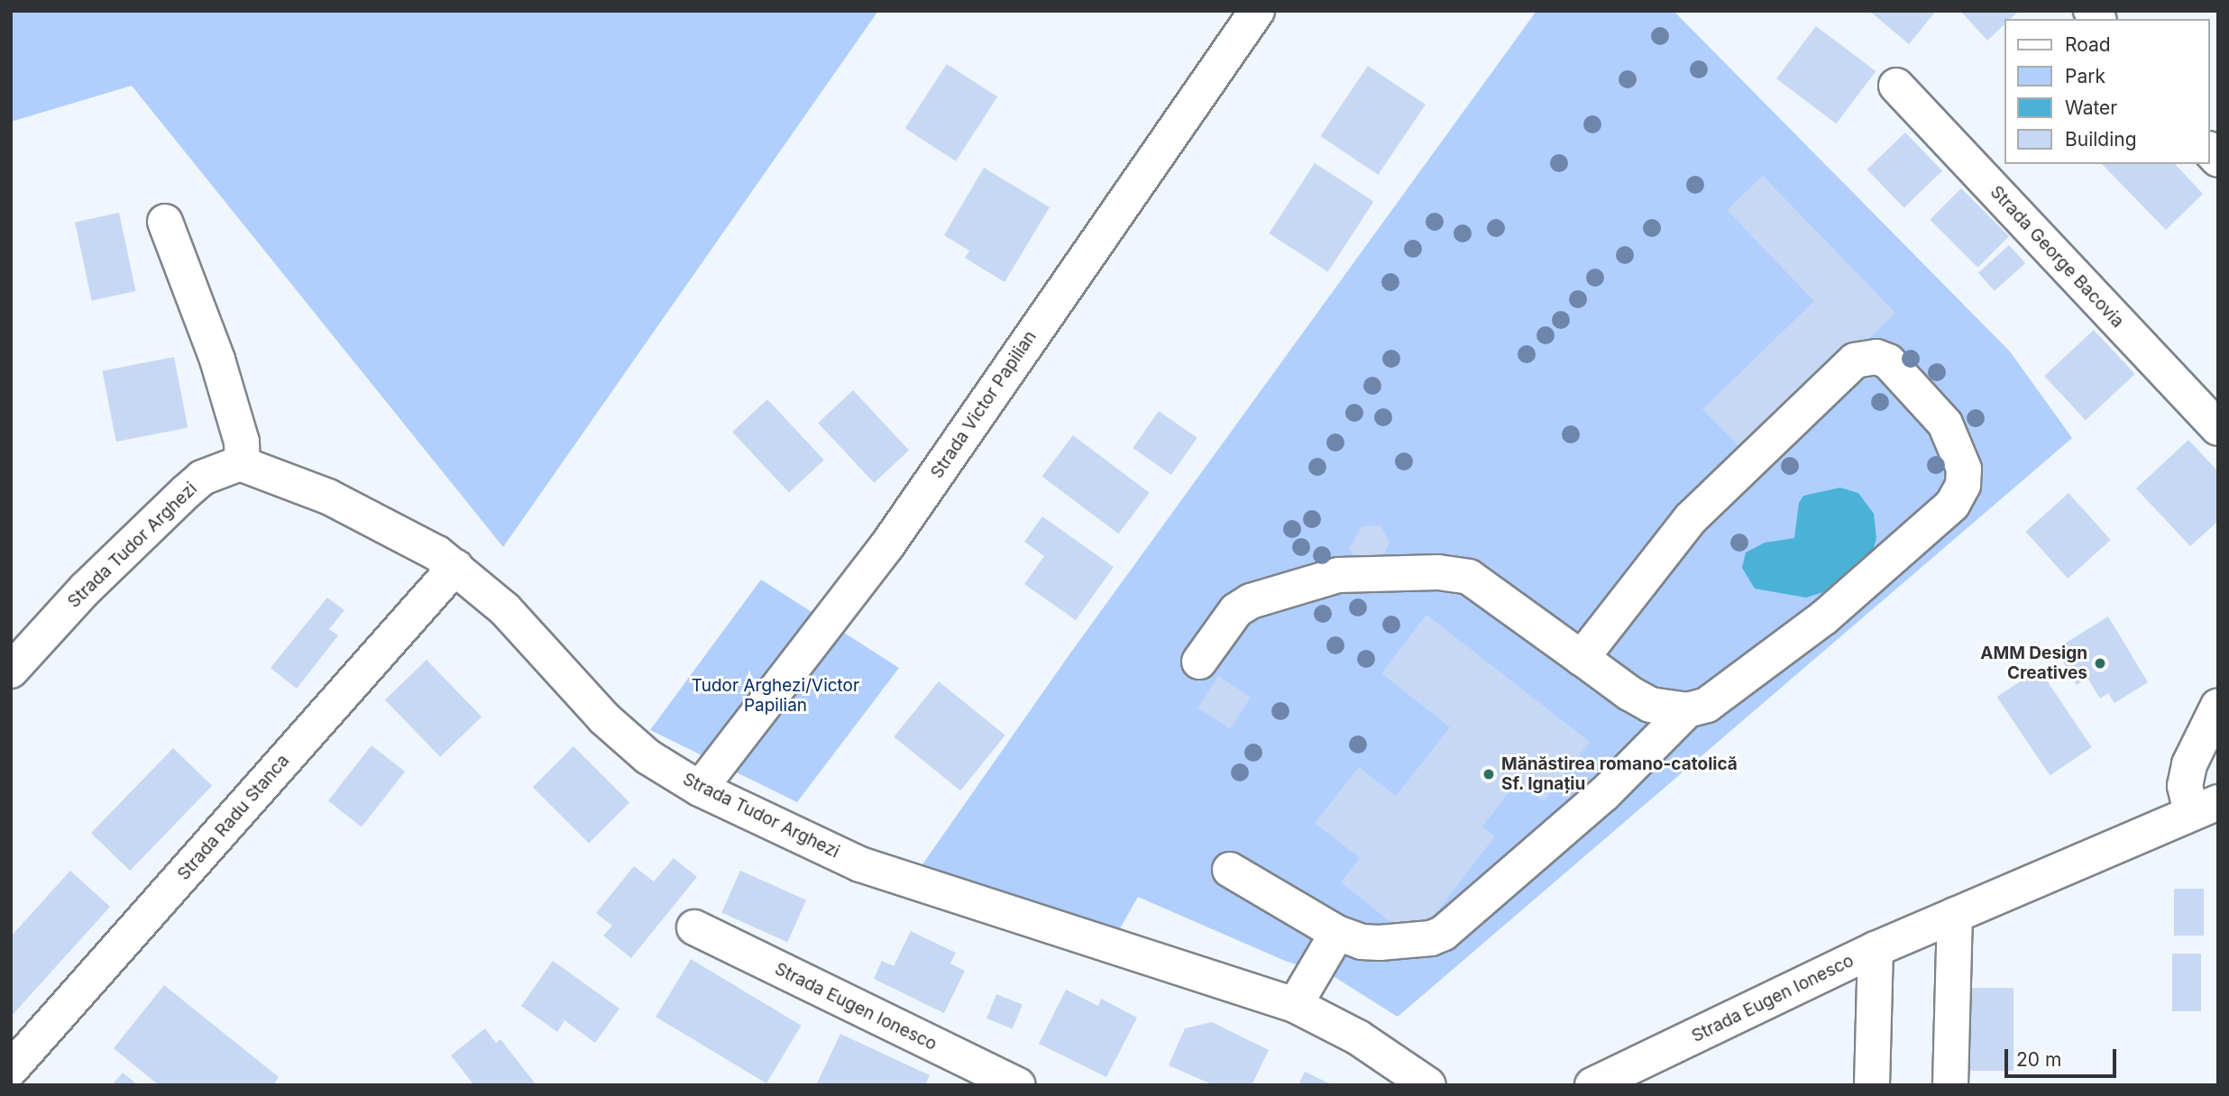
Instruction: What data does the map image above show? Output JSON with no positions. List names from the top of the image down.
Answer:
{
  "streets": {
    "street": [
      "Strada George Bacovia",
      "Strada Victor Papilian",
      "Strada Tudor Arghezi",
      "Strada Radu Stanca",
      "Strada Eugen Ionesco"
    ]
  },
  "crossings": [
    ["Strada Victor Papilian", "Strada Tudor Arghezi"],
    ["Strada Tudor Arghezi", "Strada Radu Stanca"]
  ],
  "parks": ["Tudor Arghezi/Victor Papilian"],
  "places": ["AMM Design Creatives", "Mănăstirea romano-catolică Sf. Ignațiu"],
  "legend": [
    "Road",
    "Park",
    "Water",
    "Building"
  ],
  "scale_bar": "20 m"
}
